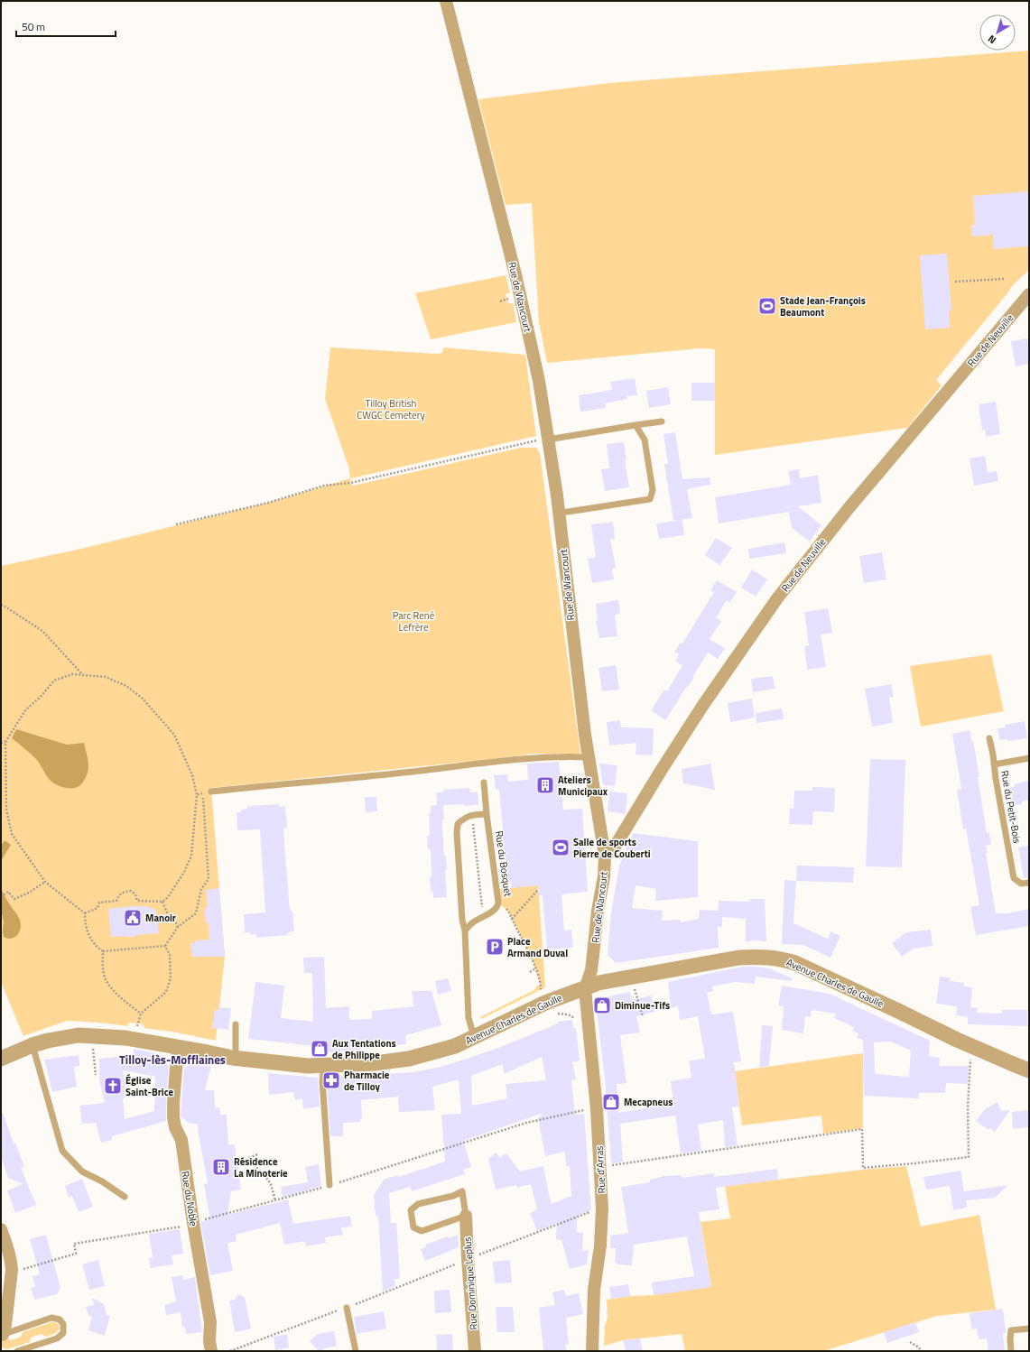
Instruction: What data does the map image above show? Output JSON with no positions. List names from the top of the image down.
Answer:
{
  "streets": {
    "street": [
      "Rue de Wancourt",
      "Rue de Neuville",
      "Avenue Charles de Gaulle",
      "Rue d'Arras",
      "Rue du Noble",
      "Rue Dominique Leplus"
    ],
    "lane": ["Rue du Petit-Bois", "Rue du Bosquet"]
  },
  "crossings": [
    ["Rue de Wancourt", "Rue de Neuville"],
    ["Rue de Wancourt", "Avenue Charles de Gaulle"],
    ["Rue de Wancourt", "Rue d'Arras"],
    ["Avenue Charles de Gaulle", "Rue d'Arras"],
    ["Avenue Charles de Gaulle", "Rue du Noble"]
  ],
  "districts": ["Tilloy-lès-Mofflaines"],
  "parks": ["Tilloy British CWGC Cemetery", "Parc René Lefrère"],
  "places": {
    "sports": ["Stade Jean-François Beaumont", "Salle de sports Pierre de Couberti"],
    "building": ["Ateliers Municipaux", "Résidence La Minoterie"],
    "public building": ["Manoir"],
    "parking": ["Place Armand Duval"],
    "shop": ["Diminue-Tifs", "Aux Tentations de Philippe", "Mecapneus"],
    "pharmacy": ["Pharmacie de Tilloy"],
    "church": ["Église Saint-Brice"]
  },
  "scale_bar": "50 m",
  "north": "bottom left"
}
